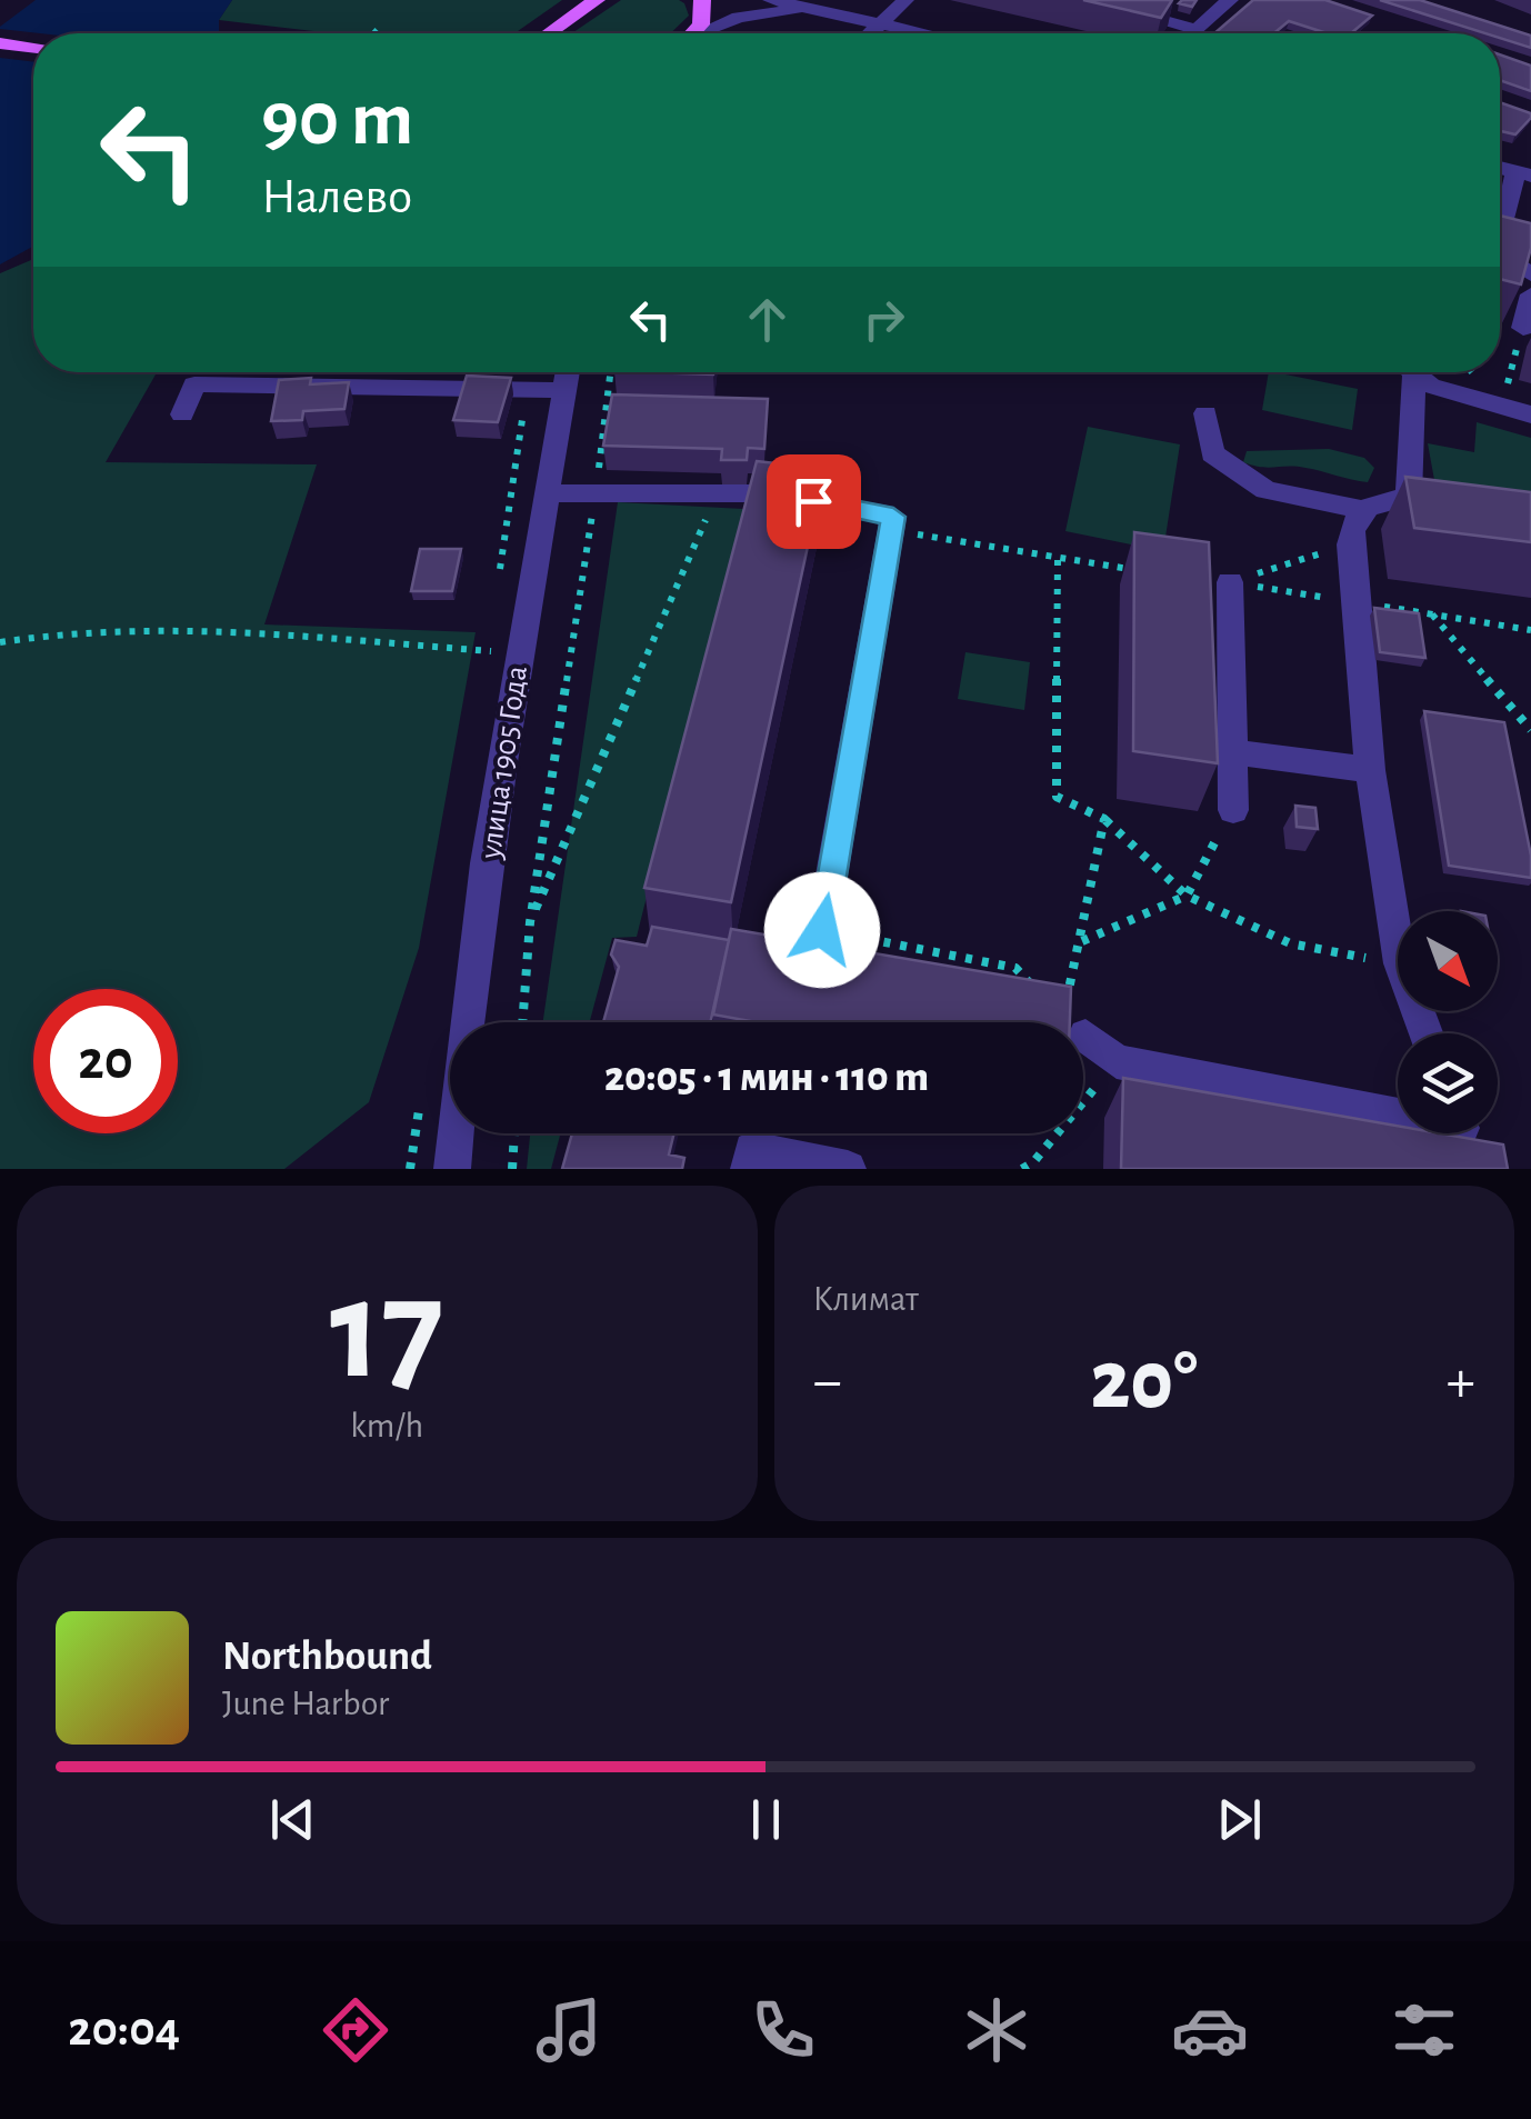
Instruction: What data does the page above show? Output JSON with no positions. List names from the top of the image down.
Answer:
{
  "streets": {
    "street": ["улица 1905 Года"]
  },
  "north": "bottom right",
  "page": {
    "turn": ["90 m", "Налево"],
    "limit": "20",
    "trip": "20:05 · 1 мин · 110 m",
    "tile": [
      ["17", "km/h"],
      "Климат"
    ],
    "heat": ["−", "20°", "+"],
    "song": ["Northbound", "June Harbor"],
    "tabs": "20:04"
  }
}
